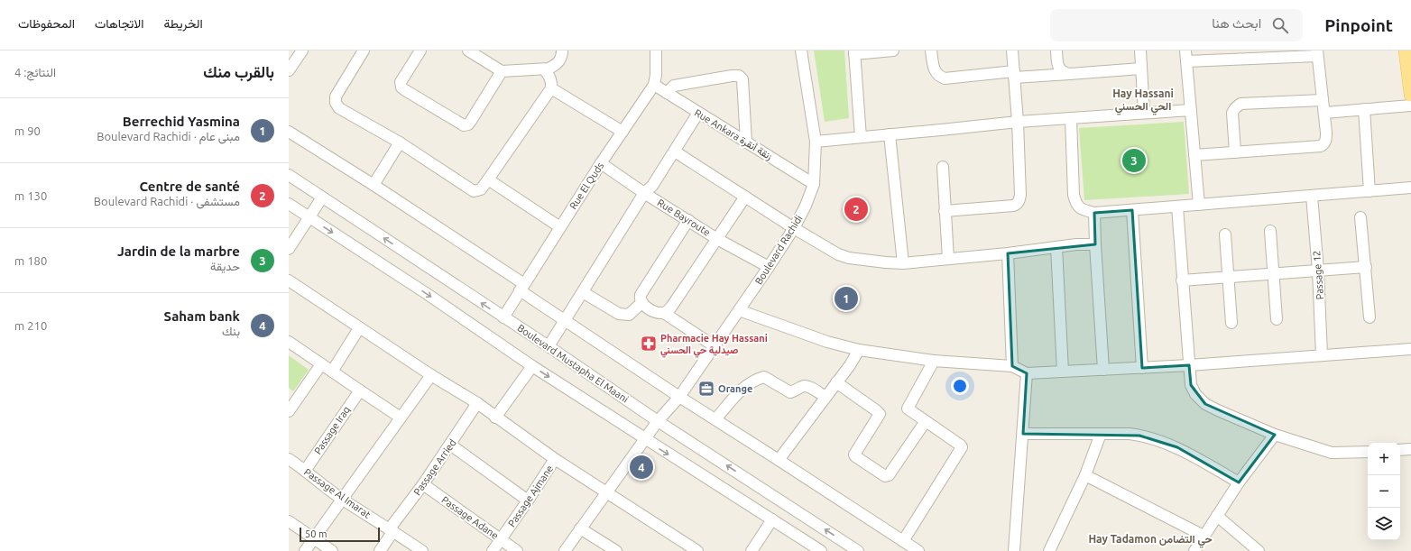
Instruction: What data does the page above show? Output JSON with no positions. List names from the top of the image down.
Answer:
{
  "streets": {
    "street": [
      "Rue Ankara زنقة أنقرة",
      "Rue El Quds",
      "Rue Bayroute",
      "Boulevard Rachidi",
      "Passage 12",
      "Boulevard Mustapha El Maani",
      "Passage Iraq",
      "Passage Arried",
      "Passage Al Imarat",
      "Passage Ajmane",
      "Passage Adane"
    ]
  },
  "crossings": [
    ["Rue Ankara زنقة أنقرة", "Rue El Quds"],
    ["Rue Ankara زنقة أنقرة", "Boulevard Rachidi"],
    ["Rue El Quds", "Rue Bayroute"],
    ["Rue El Quds", "Boulevard Mustapha El Maani"],
    ["Rue Bayroute", "Boulevard Rachidi"],
    ["Boulevard Rachidi", "Boulevard Mustapha El Maani"],
    ["Passage Iraq", "Passage Al Imarat"],
    ["Passage Arried", "Passage Al Imarat"],
    ["Passage Arried", "Passage Adane"],
    ["Passage Ajmane", "Passage Adane"]
  ],
  "districts": ["Hay Hassani الحي الحسني", "Hay Tadamon حي التضامن"],
  "places": {
    "pharmacy": ["Pharmacie Hay Hassani صيدلية حي الحسني"],
    "office": ["Orange"]
  },
  "scale_bar": "50 m",
  "page": {
    "header": "Pinpoint",
    "search": "ابحث هنا",
    "nav": ["الخريطة", "الاتجاهات", "المحفوظات"],
    "heading": ["بالقرب منك", "النتائج: 4"],
    "list": [
      {
        "mark": "1",
        "name": "Berrechid Yasmina",
        "note": "مبنى عام · Boulevard Rachidi",
        "value": "90 m"
      },
      {
        "mark": "2",
        "name": "Centre de santé",
        "note": "مستشفى · Boulevard Rachidi",
        "value": "130 m"
      },
      {
        "mark": "3",
        "name": "Jardin de la marbre",
        "note": "حديقة",
        "value": "180 m"
      },
      {
        "mark": "4",
        "name": "Saham bank",
        "note": "بنك",
        "value": "210 m"
      }
    ],
    "pins": [
      "3",
      "2",
      "1",
      "4"
    ],
    "map_buttons": ["+", "−"],
    "scale": "50 m"
  }
}
